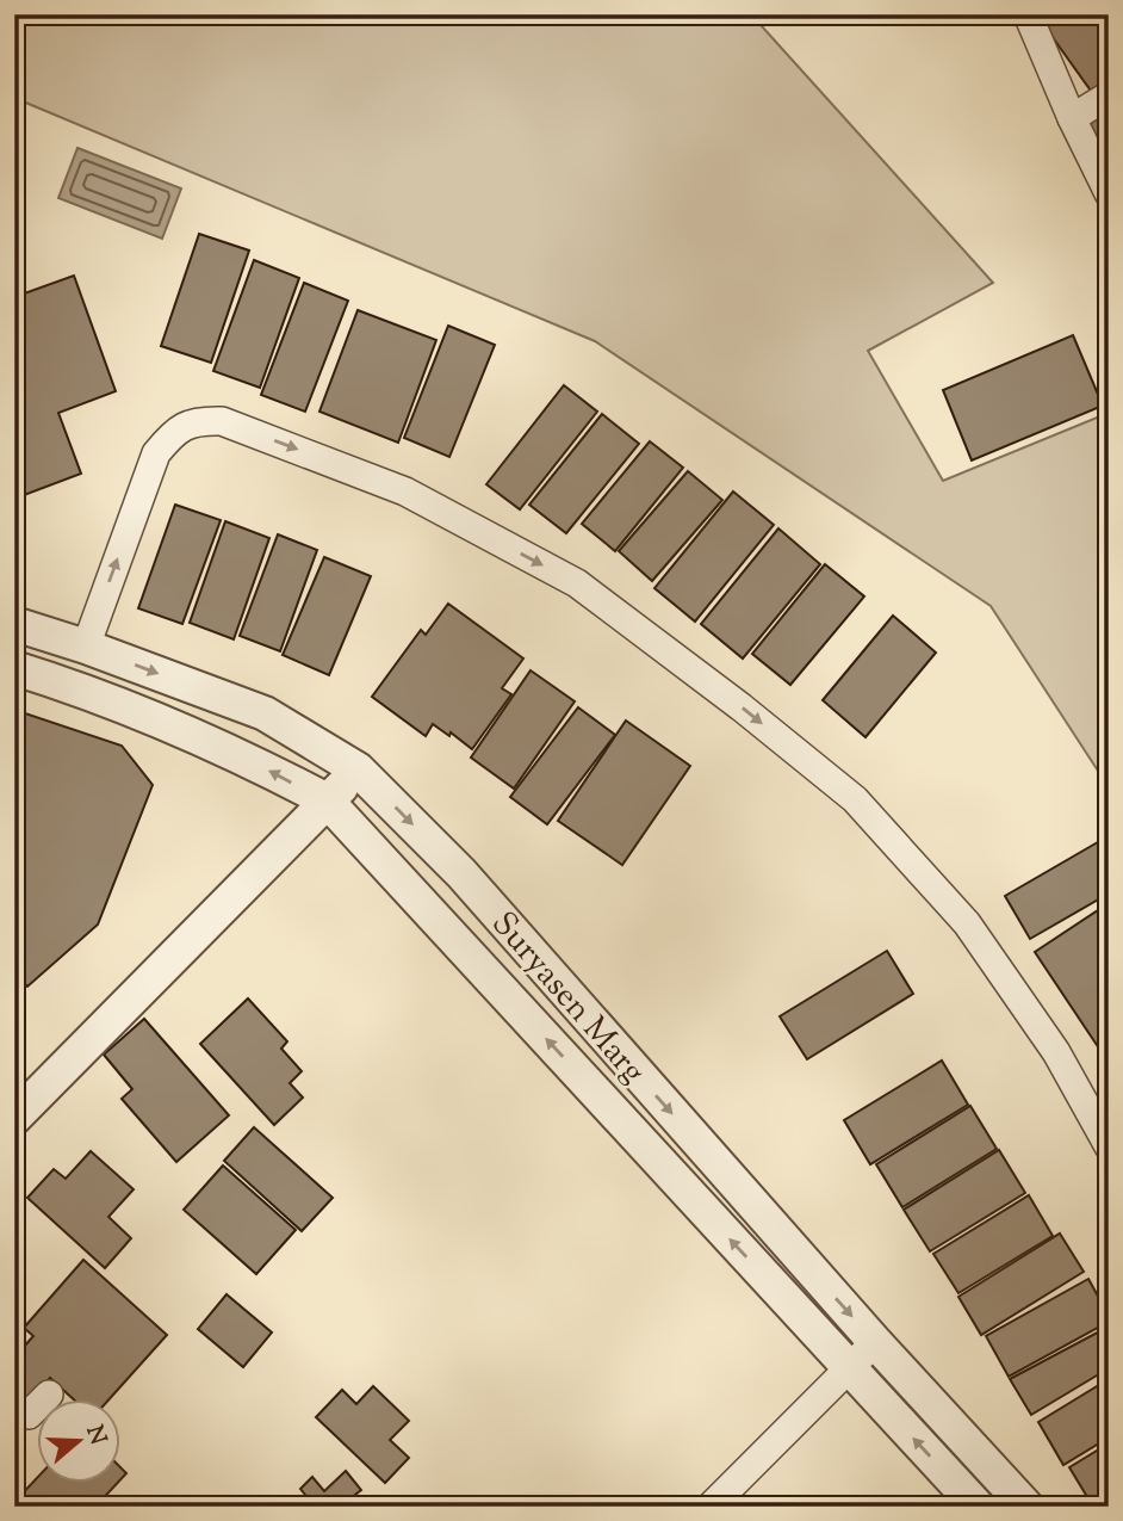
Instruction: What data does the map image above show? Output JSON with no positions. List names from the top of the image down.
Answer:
{
  "streets": {
    "street": ["Suryasen Marg"]
  },
  "north": "right"
}
